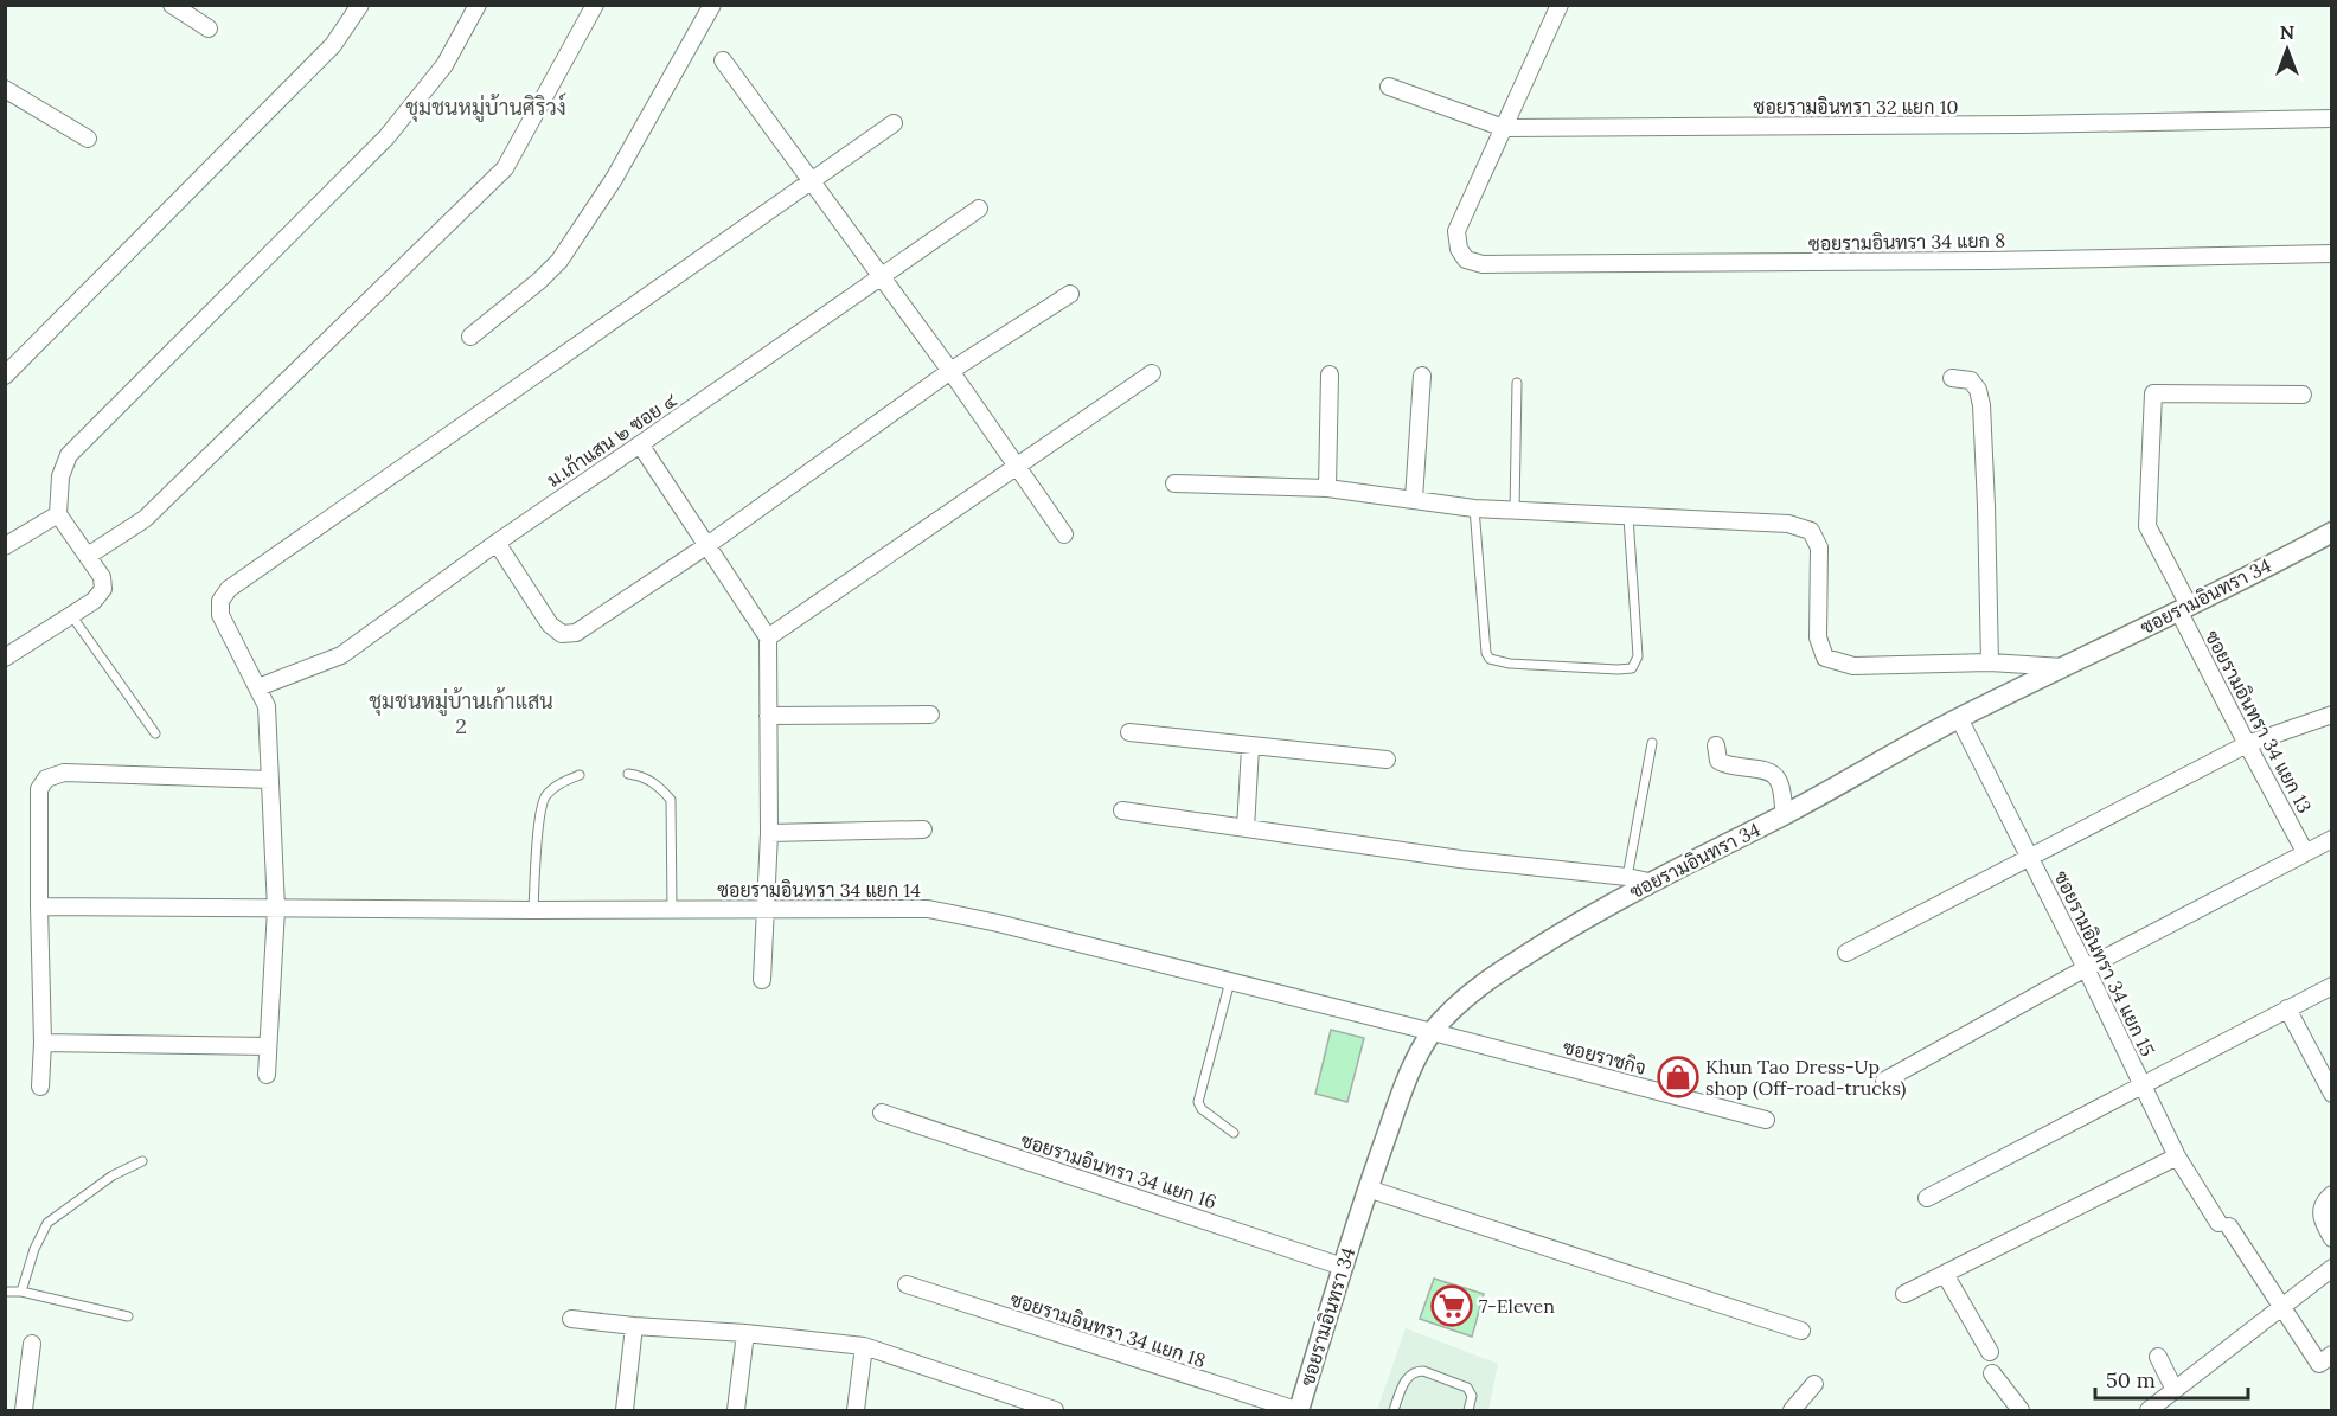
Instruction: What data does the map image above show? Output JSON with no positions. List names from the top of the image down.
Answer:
{
  "streets": {
    "street": [
      "ซอยรามอินทรา 32 แยก 10",
      "ซอยรามอินทรา 34 แยก 8",
      "ม.เก้าแสน ๒ ซอย ๔",
      "ซอยรามอินทรา 34",
      "ซอยรามอินทรา 34 แยก 13",
      "ซอยรามอินทรา 34 แยก 14",
      "ซอยรามอินทรา 34 แยก 15",
      "ซอยราชกิจ",
      "ซอยรามอินทรา 34 แยก 16",
      "ซอยรามอินทรา 34 แยก 18"
    ]
  },
  "crossings": [
    ["ซอยรามอินทรา 32 แยก 10", "ซอยรามอินทรา 34 แยก 8"],
    ["ซอยรามอินทรา 34", "ซอยรามอินทรา 34 แยก 13"],
    ["ซอยรามอินทรา 34", "ซอยรามอินทรา 34 แยก 14"],
    ["ซอยรามอินทรา 34", "ซอยรามอินทรา 34 แยก 15"],
    ["ซอยรามอินทรา 34", "ซอยราชกิจ"],
    ["ซอยรามอินทรา 34", "ซอยรามอินทรา 34 แยก 16"],
    ["ซอยรามอินทรา 34", "ซอยรามอินทรา 34 แยก 18"],
    ["ซอยรามอินทรา 34 แยก 14", "ซอยราชกิจ"]
  ],
  "districts": ["ชุมชนหมู่บ้านศิริวง์", "ชุมชนหมู่บ้านเก้าแสน 2"],
  "places": {
    "shop": ["Khun Tao Dress-Up shop (Off-road-trucks)"],
    "supermarket": ["7-Eleven"]
  },
  "scale_bar": "50 m",
  "north": "top"
}
